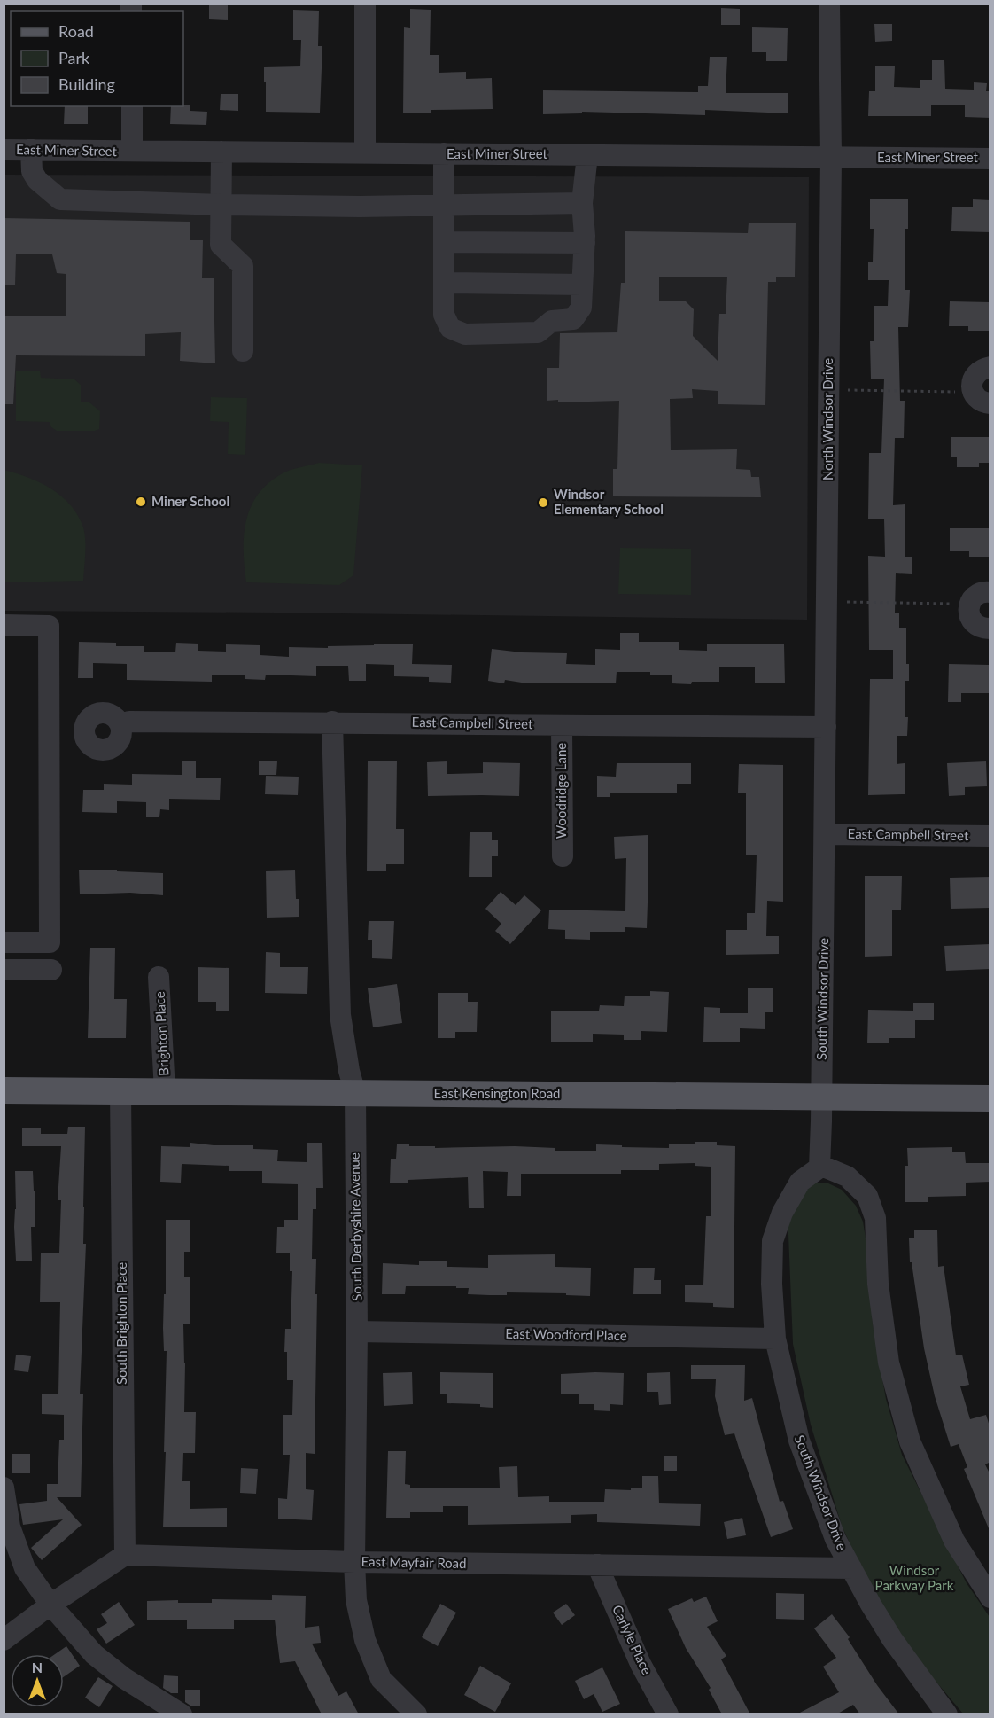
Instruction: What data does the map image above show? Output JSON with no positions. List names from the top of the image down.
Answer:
{
  "streets": {
    "main road": ["East Kensington Road"],
    "street": [
      "East Miner Street",
      "North Windsor Drive",
      "East Campbell Street",
      "Woodridge Lane",
      "South Windsor Drive",
      "Brighton Place",
      "South Derbyshire Avenue",
      "South Brighton Place",
      "East Woodford Place",
      "East Mayfair Road",
      "Carlyle Place"
    ]
  },
  "crossings": [
    ["East Miner Street", "North Windsor Drive"],
    ["North Windsor Drive", "East Campbell Street"],
    ["North Windsor Drive", "South Windsor Drive"],
    ["East Campbell Street", "Woodridge Lane"],
    ["East Campbell Street", "South Windsor Drive"],
    ["East Campbell Street", "South Derbyshire Avenue"],
    ["South Windsor Drive", "East Kensington Road"],
    ["South Windsor Drive", "East Woodford Place"],
    ["South Windsor Drive", "East Mayfair Road"],
    ["Brighton Place", "East Kensington Road"],
    ["East Kensington Road", "South Derbyshire Avenue"],
    ["East Kensington Road", "South Brighton Place"],
    ["South Derbyshire Avenue", "East Woodford Place"],
    ["South Derbyshire Avenue", "East Mayfair Road"],
    ["South Brighton Place", "East Mayfair Road"],
    ["East Mayfair Road", "Carlyle Place"]
  ],
  "parks": ["Windsor Parkway Park"],
  "places": ["Miner School", "Windsor Elementary School"],
  "legend": ["Road", "Park", "Building"],
  "north": "top"
}
